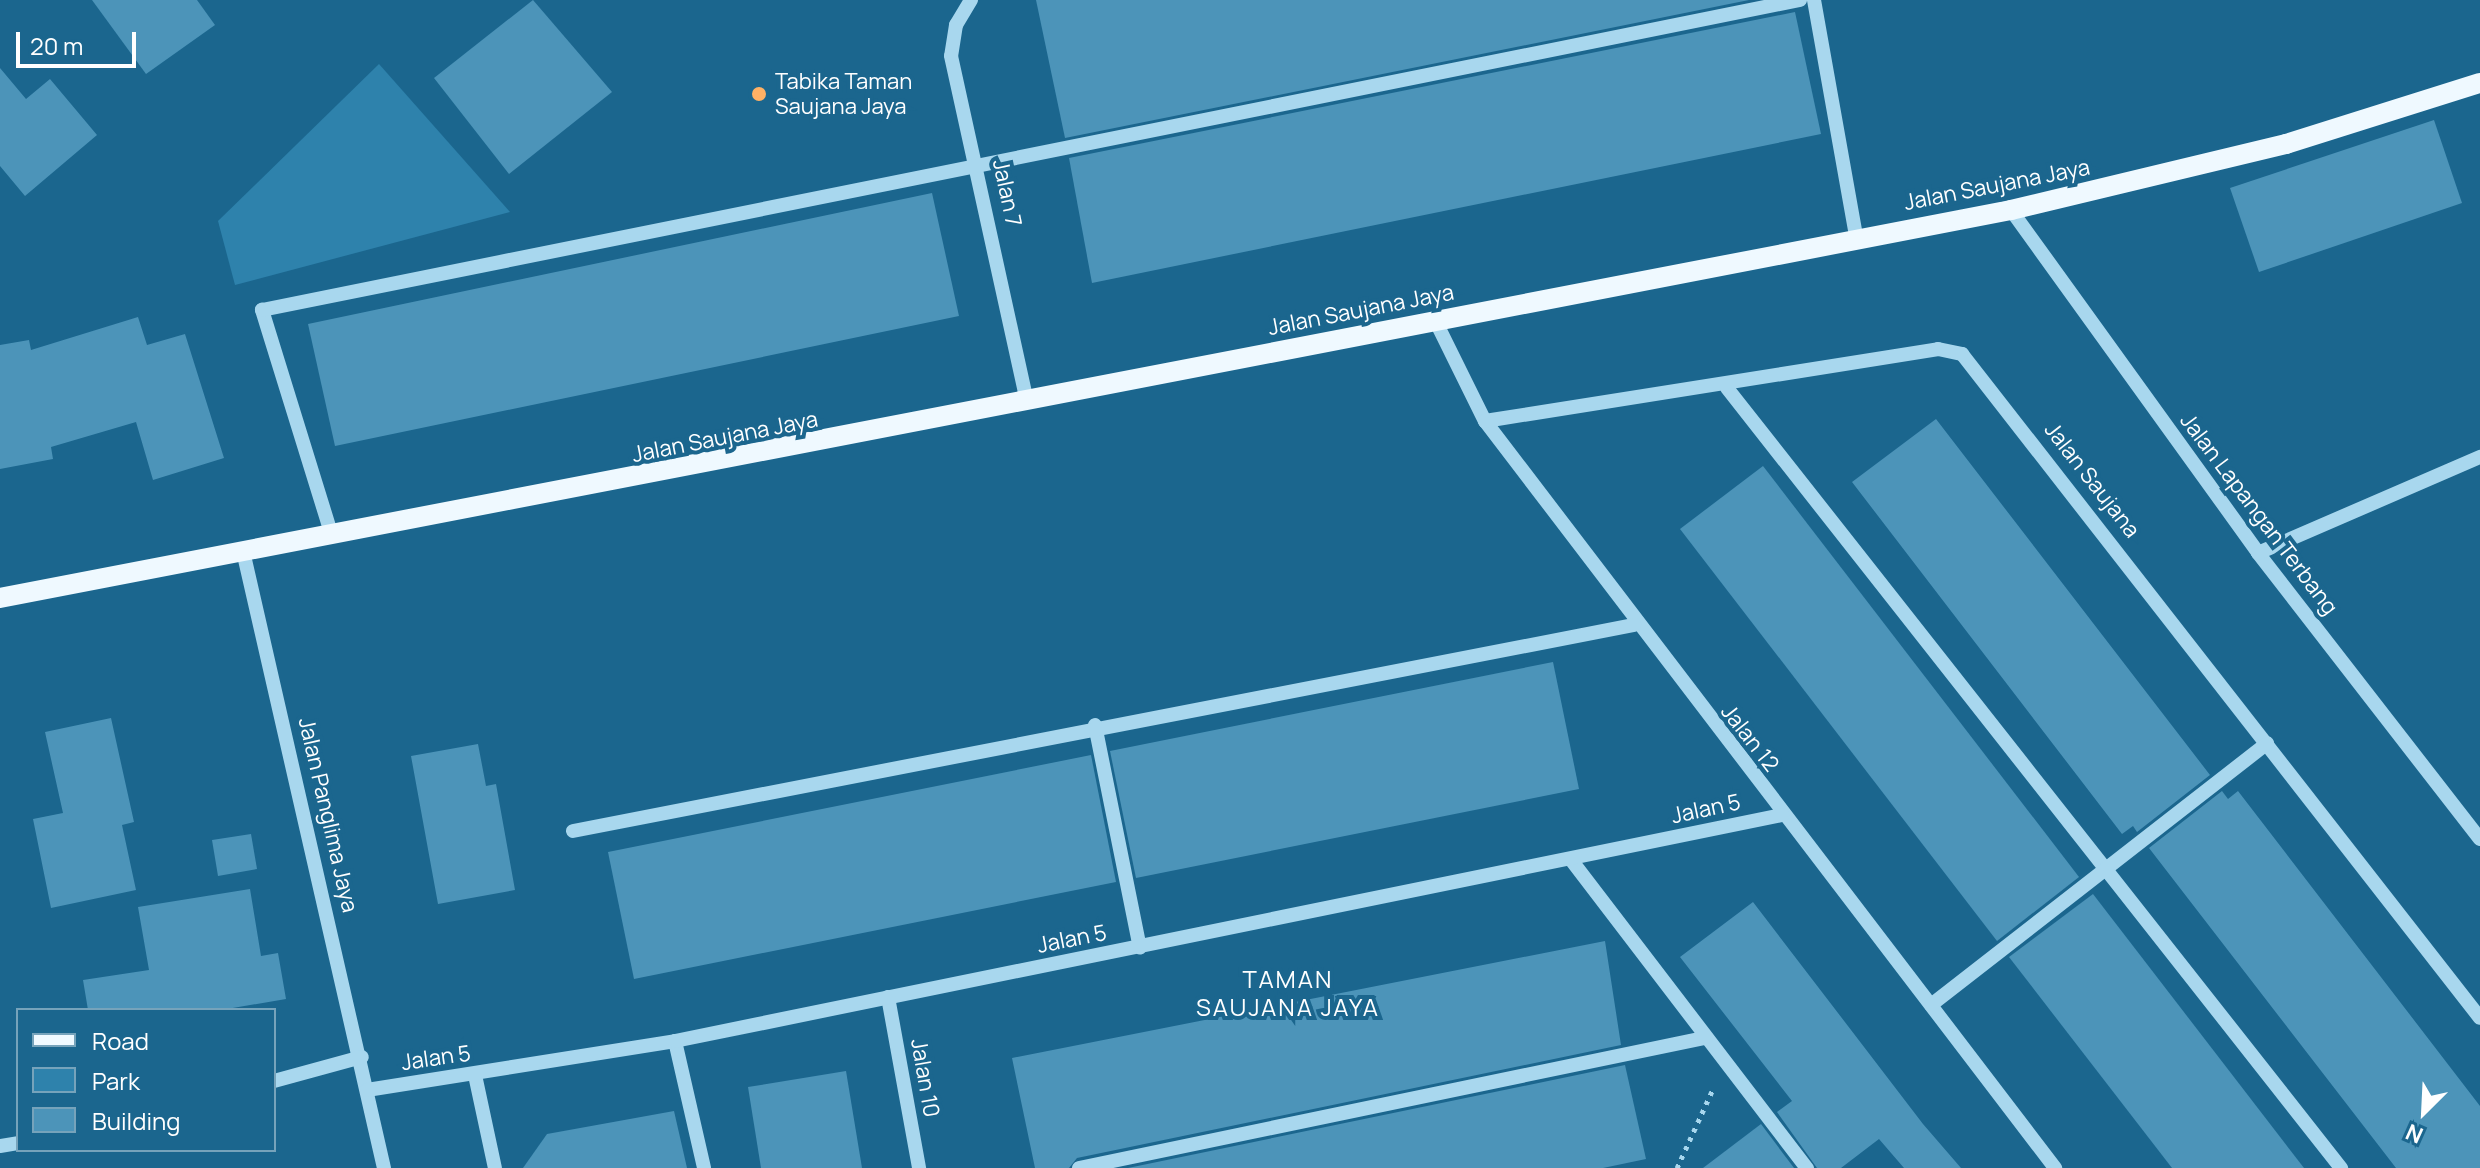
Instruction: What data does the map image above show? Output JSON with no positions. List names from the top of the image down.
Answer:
{
  "streets": {
    "main road": ["Jalan Saujana Jaya"],
    "street": [
      "Jalan 7",
      "Jalan Saujana",
      "Jalan Lapangan Terbang",
      "Jalan 12",
      "Jalan 5",
      "Jalan Panglima Jaya",
      "Jalan 10"
    ]
  },
  "crossings": [
    ["Jalan Saujana Jaya", "Jalan 7"],
    ["Jalan Saujana Jaya", "Jalan Lapangan Terbang"],
    ["Jalan Saujana Jaya", "Jalan 12"],
    ["Jalan Saujana Jaya", "Jalan Panglima Jaya"],
    ["Jalan Saujana", "Jalan 12"],
    ["Jalan 12", "Jalan 5"],
    ["Jalan 5", "Jalan Panglima Jaya"],
    ["Jalan 5", "Jalan 10"]
  ],
  "districts": ["TAMAN SAUJANA JAYA"],
  "places": ["Tabika Taman Saujana Jaya"],
  "legend": ["Road", "Park", "Building"],
  "scale_bar": "20 m",
  "north": "bottom left"
}
